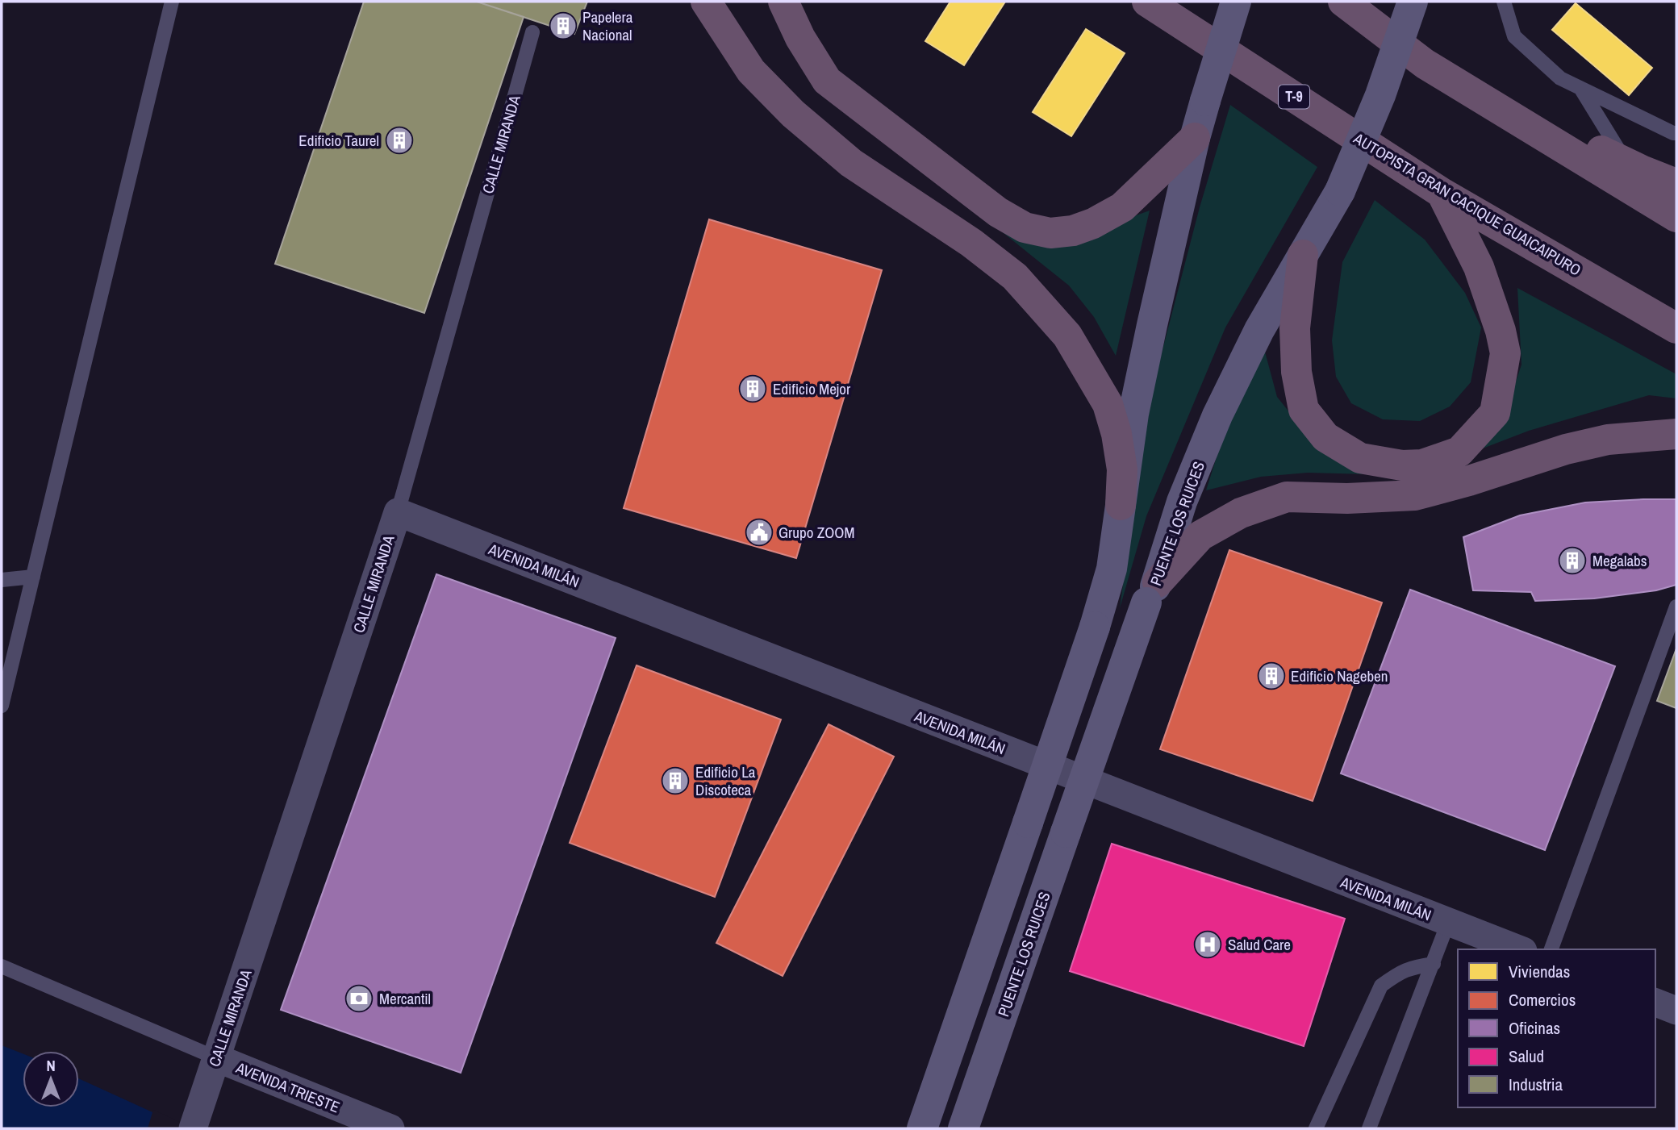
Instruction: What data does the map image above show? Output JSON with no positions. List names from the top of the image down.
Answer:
{
  "streets": {
    "highway": ["T-9", "AUTOPISTA GRAN CACIQUE GUAICAIPURO"],
    "main road": ["PUENTE LOS RUICES"],
    "street": ["CALLE MIRANDA", "AVENIDA MILÁN", "AVENIDA TRIESTE"]
  },
  "crossings": [
    ["CALLE MIRANDA", "AVENIDA MILÁN"],
    ["CALLE MIRANDA", "AVENIDA TRIESTE"]
  ],
  "places": {
    "building": [
      "Papelera Nacional",
      "Edificio Taurel",
      "Edificio Mejor",
      "Megalabs",
      "Edificio Nageben",
      "Edificio La Discoteca"
    ],
    "public building": ["Grupo ZOOM"],
    "hospital": ["Salud Care"],
    "bank": ["Mercantil"]
  },
  "legend": [
    "Viviendas",
    "Comercios",
    "Oficinas",
    "Salud",
    "Industria"
  ],
  "north": "top"
}
